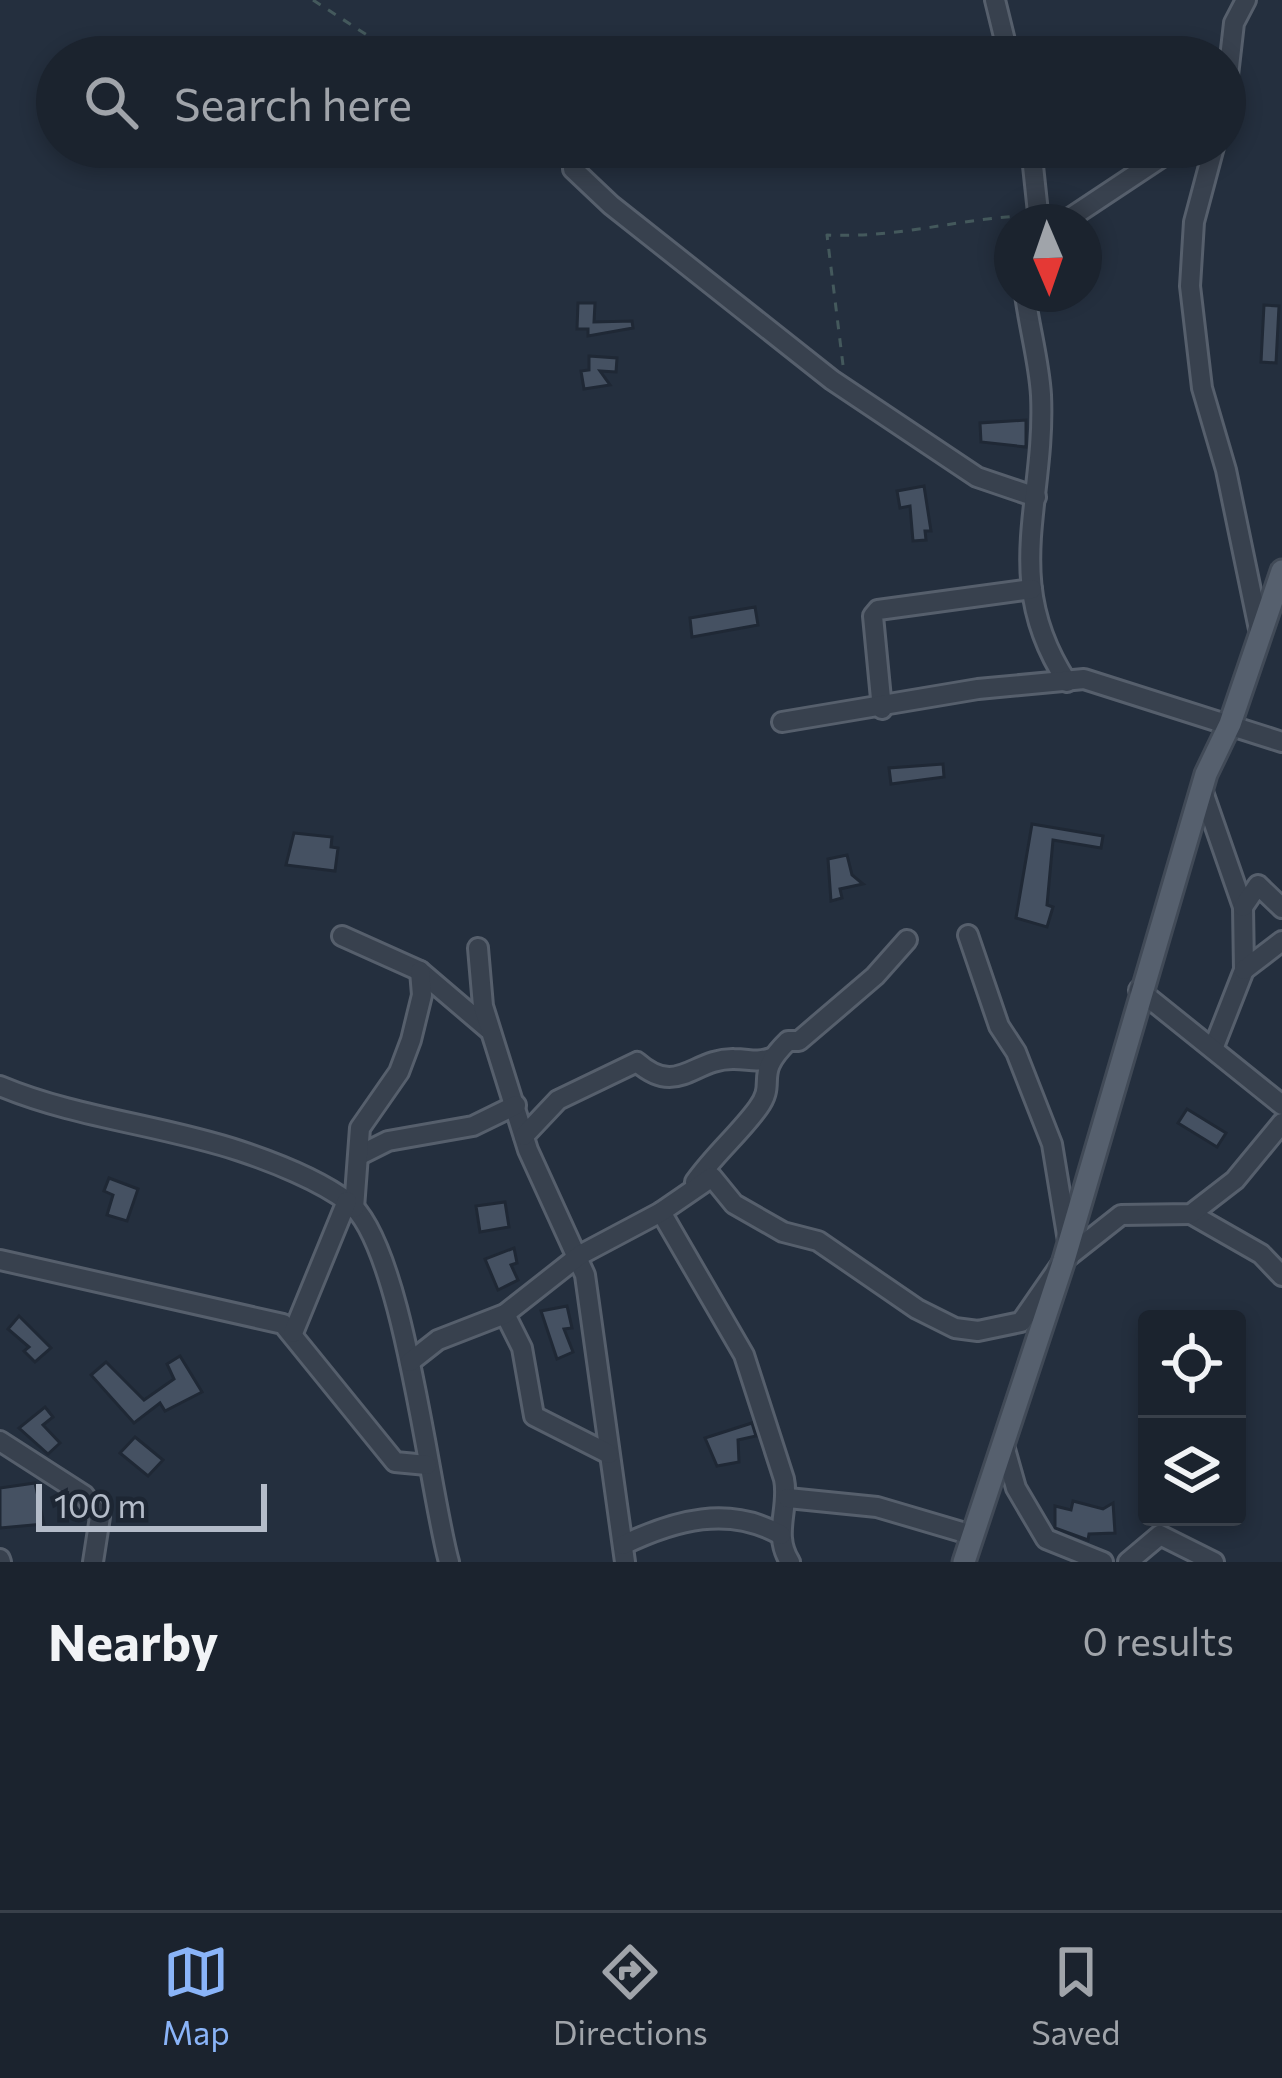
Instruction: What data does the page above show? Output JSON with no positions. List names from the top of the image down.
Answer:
{
  "scale_bar": "100 m",
  "north": "bottom",
  "page": {
    "search": "Search here",
    "scale": "100 m",
    "heading": ["Nearby", "0 results"],
    "nav": ["Map", "Directions", "Saved"]
  }
}
